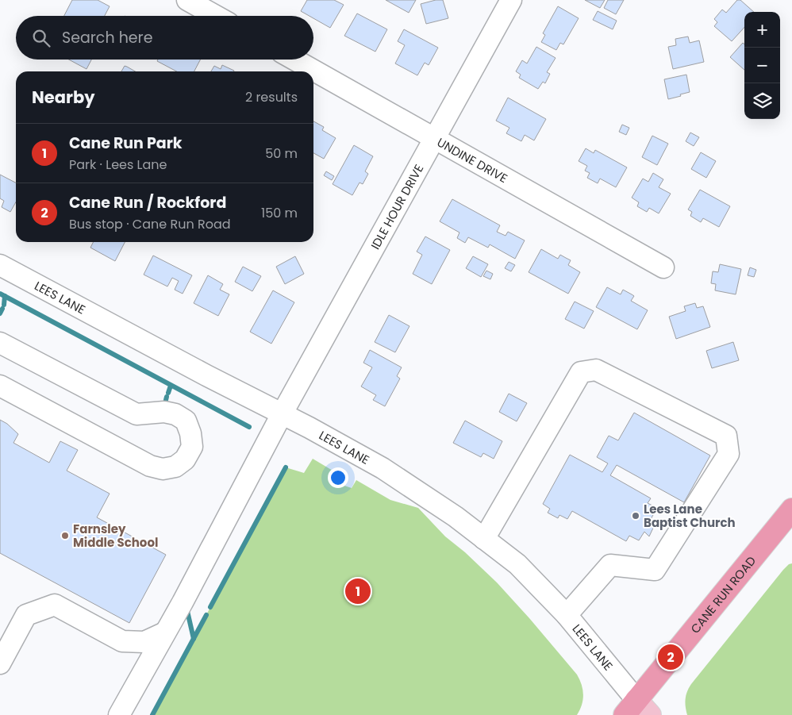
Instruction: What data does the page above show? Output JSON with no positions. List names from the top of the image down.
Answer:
{
  "streets": {
    "highway": ["CANE RUN ROAD"],
    "street": ["UNDINE DRIVE", "IDLE HOUR DRIVE", "LEES LANE"]
  },
  "crossings": [
    ["UNDINE DRIVE", "IDLE HOUR DRIVE"],
    ["IDLE HOUR DRIVE", "LEES LANE"],
    ["LEES LANE", "CANE RUN ROAD"]
  ],
  "places": ["Lees Lane Baptist Church", "Farnsley Middle School"],
  "page": {
    "map_buttons": ["+", "−"],
    "search": "Search here",
    "heading": ["Nearby", "2 results"],
    "list": [
      {
        "mark": "1",
        "name": "Cane Run Park",
        "note": "Park · Lees Lane",
        "value": "50 m"
      },
      {
        "mark": "2",
        "name": "Cane Run / Rockford",
        "note": "Bus stop · Cane Run Road",
        "value": "150 m"
      }
    ],
    "pins": ["1", "2"]
  }
}
